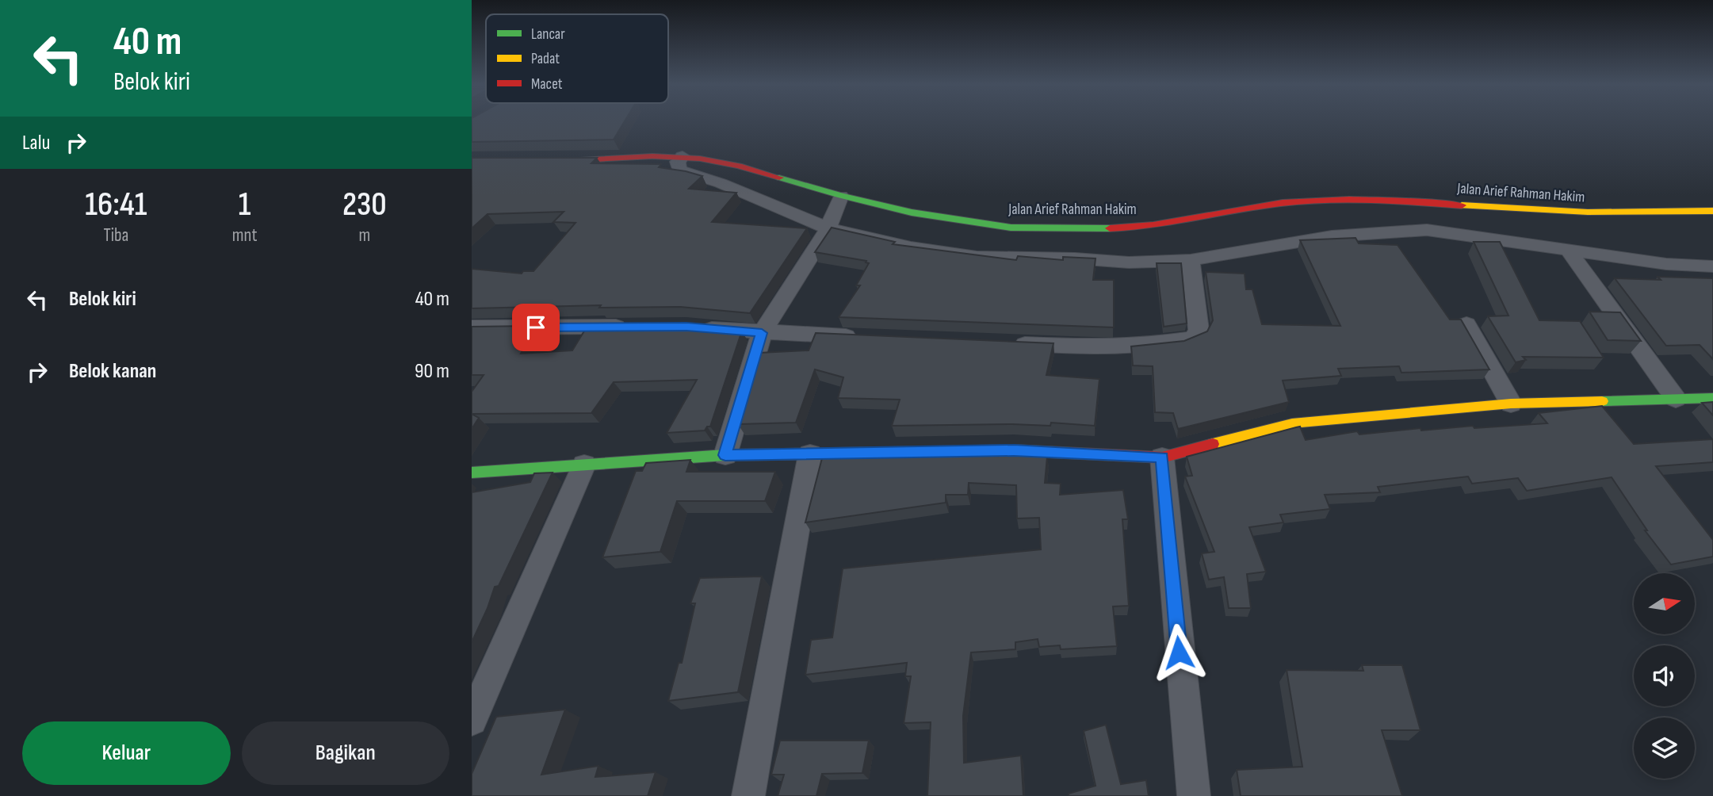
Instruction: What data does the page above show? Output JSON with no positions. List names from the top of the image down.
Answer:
{
  "streets": {
    "main road": ["Jalan Arief Rahman Hakim"]
  },
  "legend": ["Lancar", "Padat", "Macet"],
  "north": "right",
  "page": {
    "turn": ["40 m", "Belok kiri"],
    "then": "Lalu",
    "eta": [
      "16:41",
      "Tiba",
      "1",
      "mnt",
      "230",
      "m"
    ],
    "list": [
      {
        "name": "Belok kiri",
        "value": "40 m"
      },
      {
        "name": "Belok kanan",
        "value": "90 m"
      }
    ],
    "buttons": ["Keluar", "Bagikan"]
  }
}
